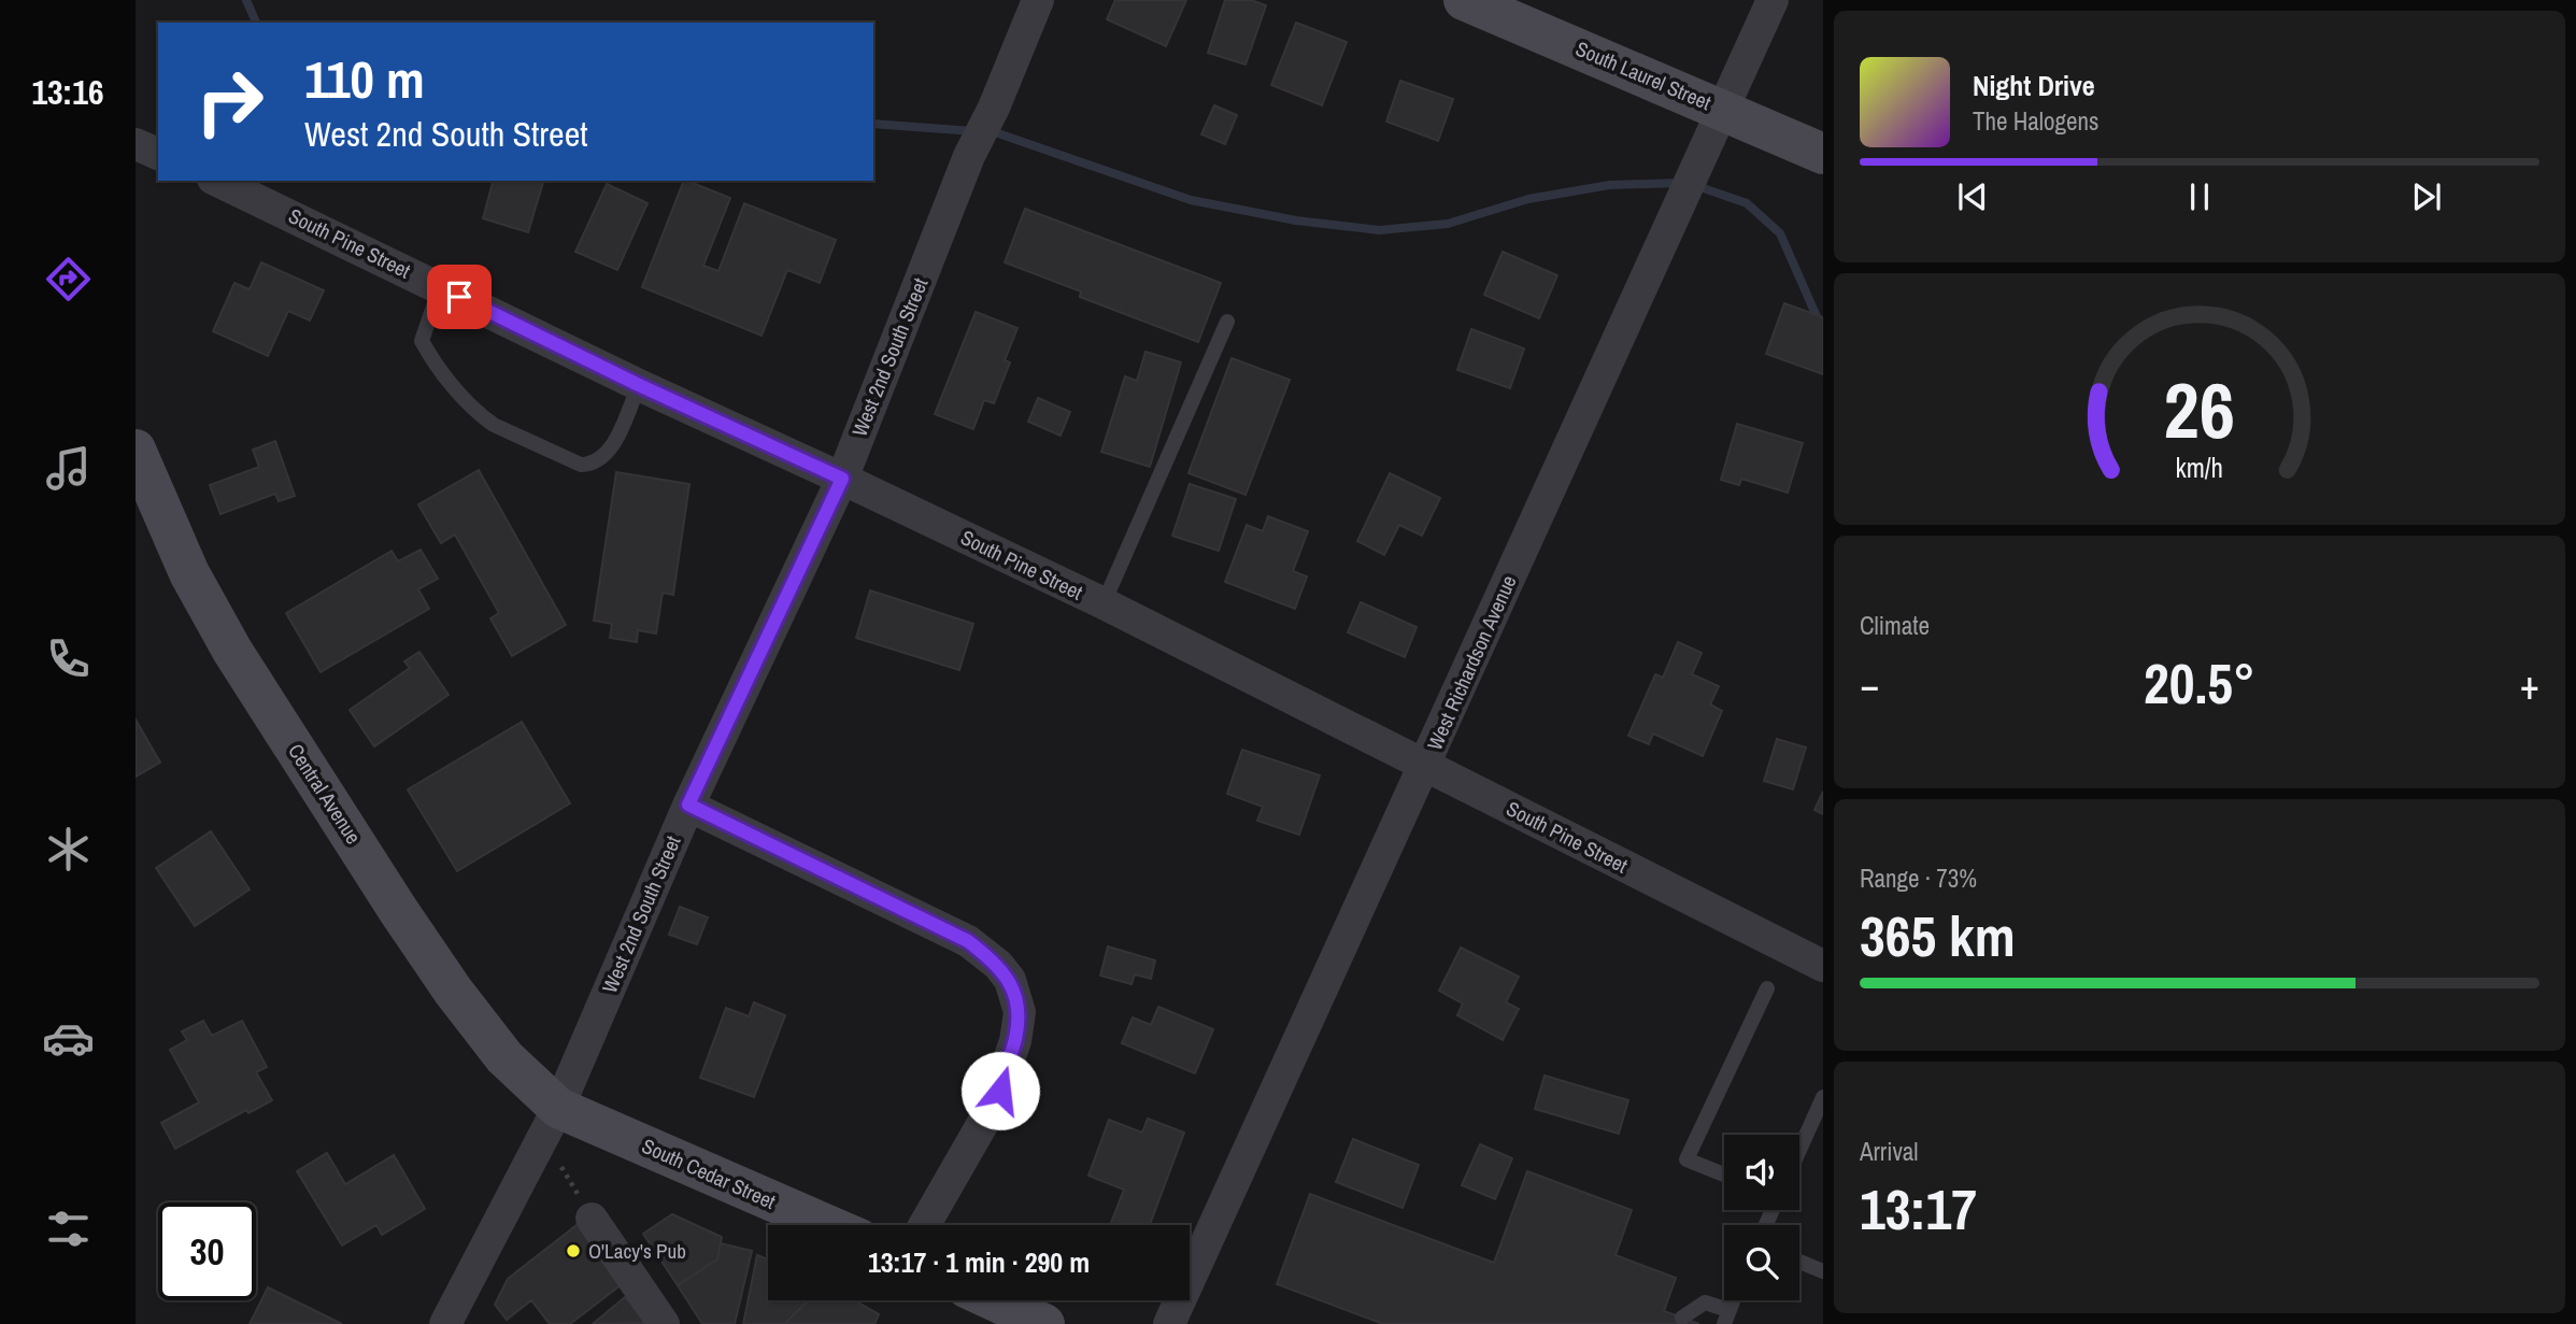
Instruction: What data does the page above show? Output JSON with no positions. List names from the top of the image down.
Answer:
{
  "streets": {
    "street": [
      "South Laurel Street",
      "South Pine Street",
      "West 2nd South Street",
      "West Richardson Avenue",
      "Central Avenue",
      "South Cedar Street"
    ]
  },
  "crossings": [
    ["South Laurel Street", "West Richardson Avenue"],
    ["South Pine Street", "West 2nd South Street"],
    ["South Pine Street", "West Richardson Avenue"],
    ["West 2nd South Street", "Central Avenue"],
    ["West 2nd South Street", "South Cedar Street"],
    ["Central Avenue", "South Cedar Street"]
  ],
  "places": ["O'Lacy's Pub"],
  "page": {
    "tabs": "13:16",
    "turn": ["110 m", "West 2nd South Street"],
    "song": ["Night Drive", "The Halogens"],
    "tile": [
      "Climate",
      ["Range · 73%", "365 km"],
      ["Arrival", "13:17"]
    ],
    "heat": ["−", "20.5°", "+"],
    "limit": "30",
    "trip": "13:17 · 1 min · 290 m",
    "gauge": ["26", "km/h"]
  }
}
